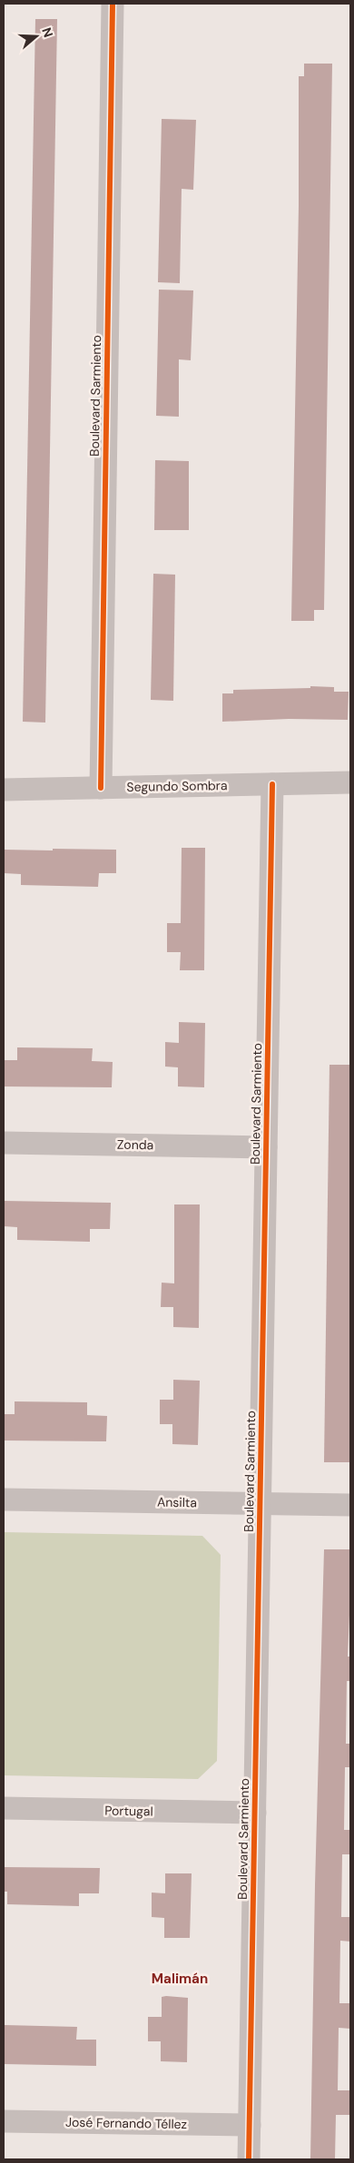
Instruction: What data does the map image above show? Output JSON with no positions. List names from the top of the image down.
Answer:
{
  "streets": {
    "street": [
      "Boulevard Sarmiento",
      "Segundo Sombra",
      "Zonda",
      "Ansilta",
      "Portugal",
      "José Fernando Téllez"
    ]
  },
  "crossings": [
    ["Boulevard Sarmiento", "Segundo Sombra"],
    ["Boulevard Sarmiento", "Zonda"],
    ["Boulevard Sarmiento", "Ansilta"],
    ["Boulevard Sarmiento", "Portugal"],
    ["Boulevard Sarmiento", "José Fernando Téllez"]
  ],
  "districts": ["Malimán"],
  "north": "right"
}
